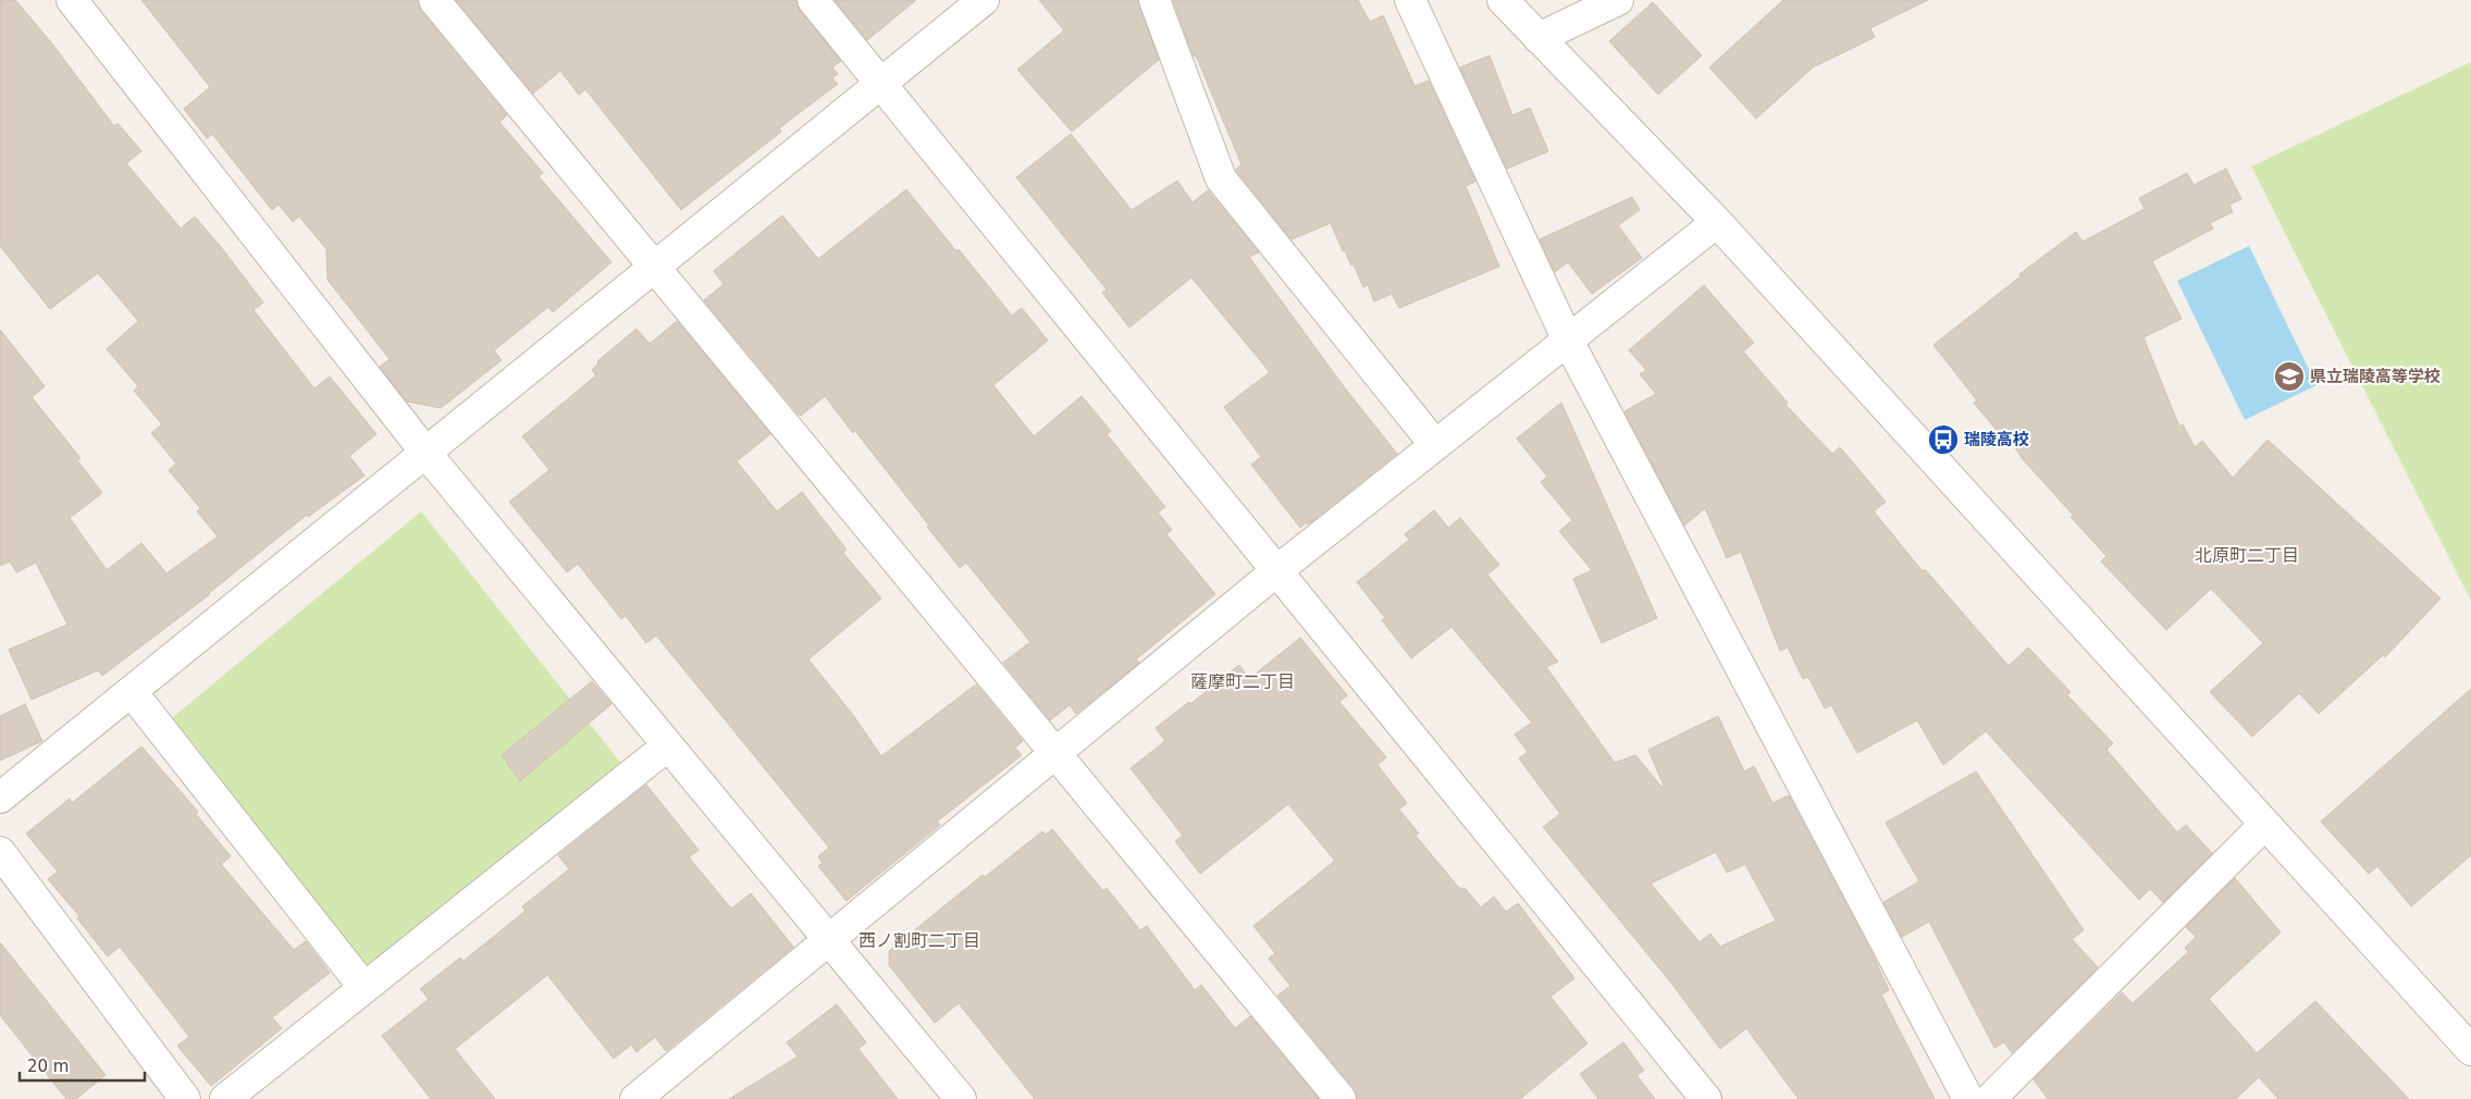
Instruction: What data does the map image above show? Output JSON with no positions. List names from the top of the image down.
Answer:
{
  "districts": ["北原町二丁目", "薩摩町二丁目", "西ノ割町二丁目"],
  "places": {
    "school or university": ["県立瑞陵高等学校"],
    "bus stop": ["瑞陵高校"]
  },
  "scale_bar": "20 m"
}
